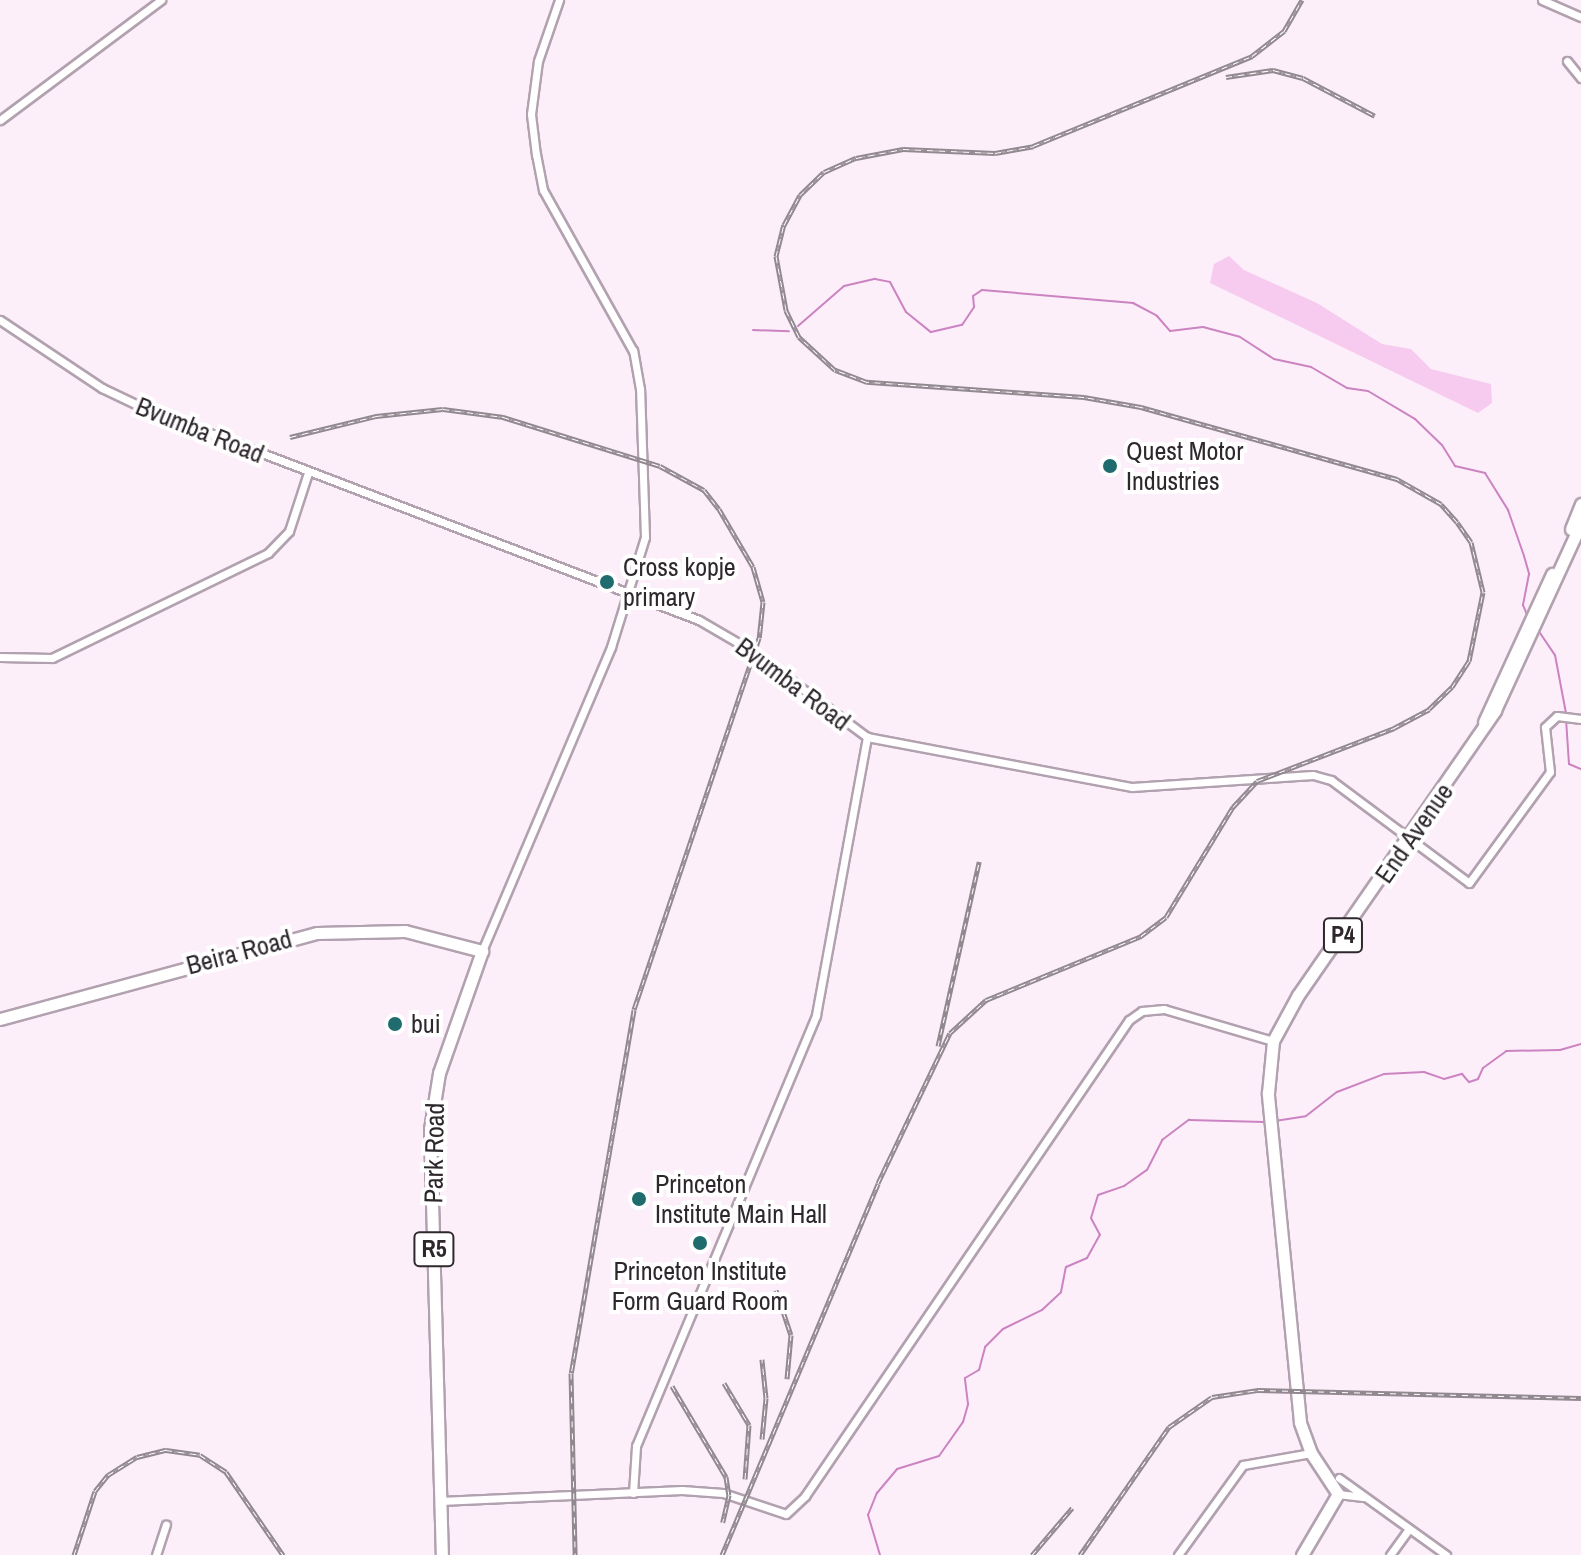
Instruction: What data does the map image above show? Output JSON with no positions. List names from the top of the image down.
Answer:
{
  "streets": {
    "highway": [
      "End Avenue",
      "P4",
      "Beira Road",
      "Park Road",
      "R5"
    ],
    "street": ["Bvumba Road"]
  },
  "crossings": [
    ["Bvumba Road", "End Avenue"],
    ["End Avenue", "P4"],
    ["Beira Road", "Park Road"]
  ],
  "places": [
    "Quest Motor Industries",
    "Cross kopje primary",
    "bui",
    "Princeton Institute Main Hall",
    "Princeton Institute Form Guard Room"
  ]
}
